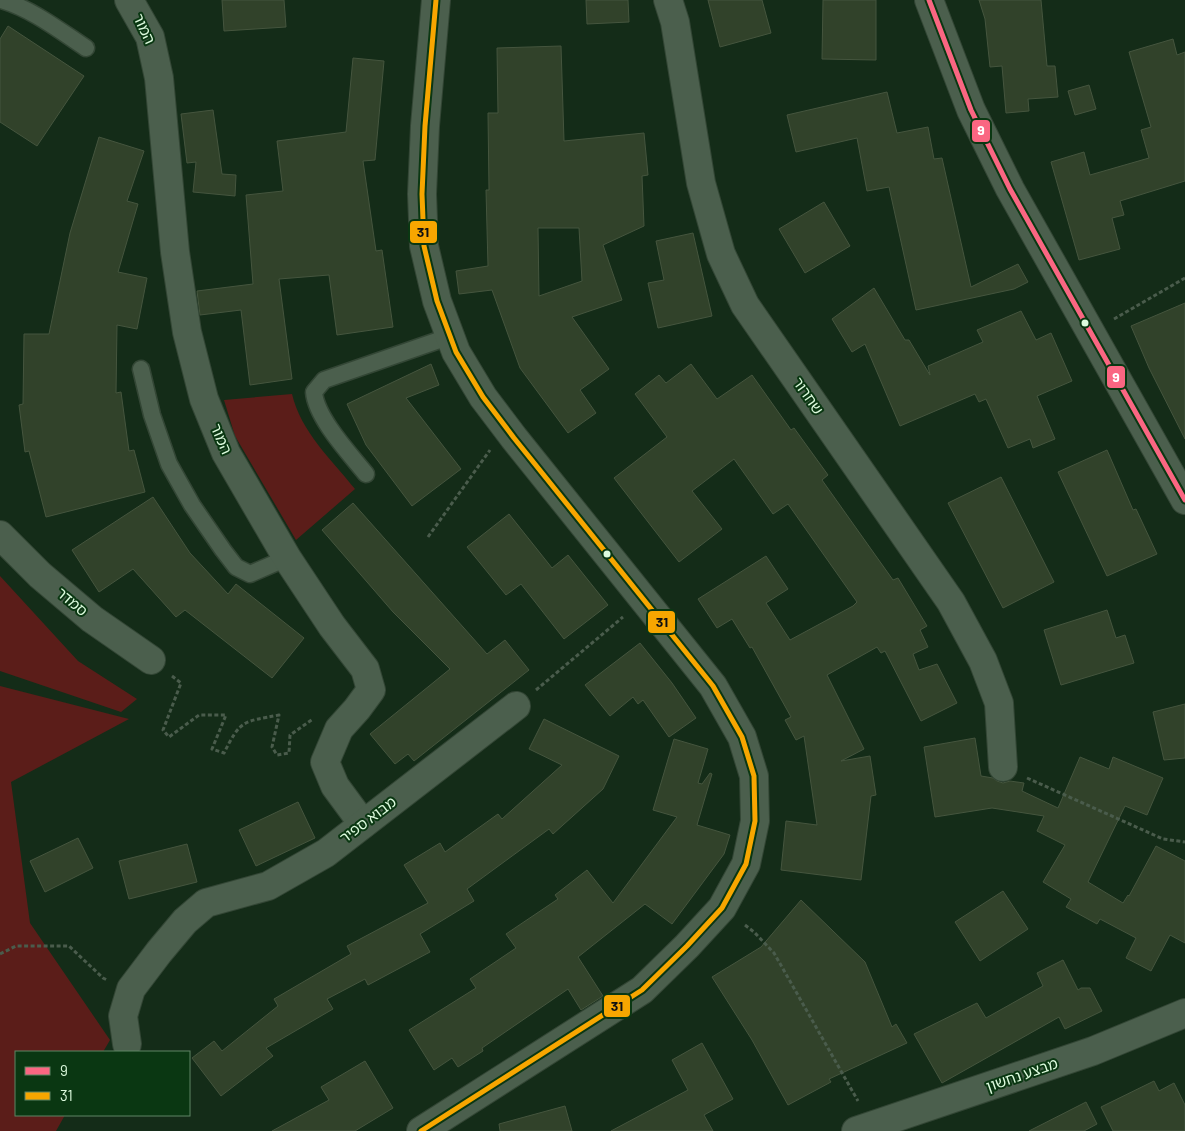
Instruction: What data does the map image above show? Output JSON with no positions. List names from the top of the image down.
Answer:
{
  "streets": {
    "street": [
      "המור",
      "שחרור",
      "סמדר",
      "מבוא ספיר",
      "מבצע נחשון"
    ]
  },
  "crossings": [
    ["המור", "מבוא ספיר"]
  ],
  "lines": ["transit line 9", "transit line 31"],
  "legend": ["9", "31"]
}
